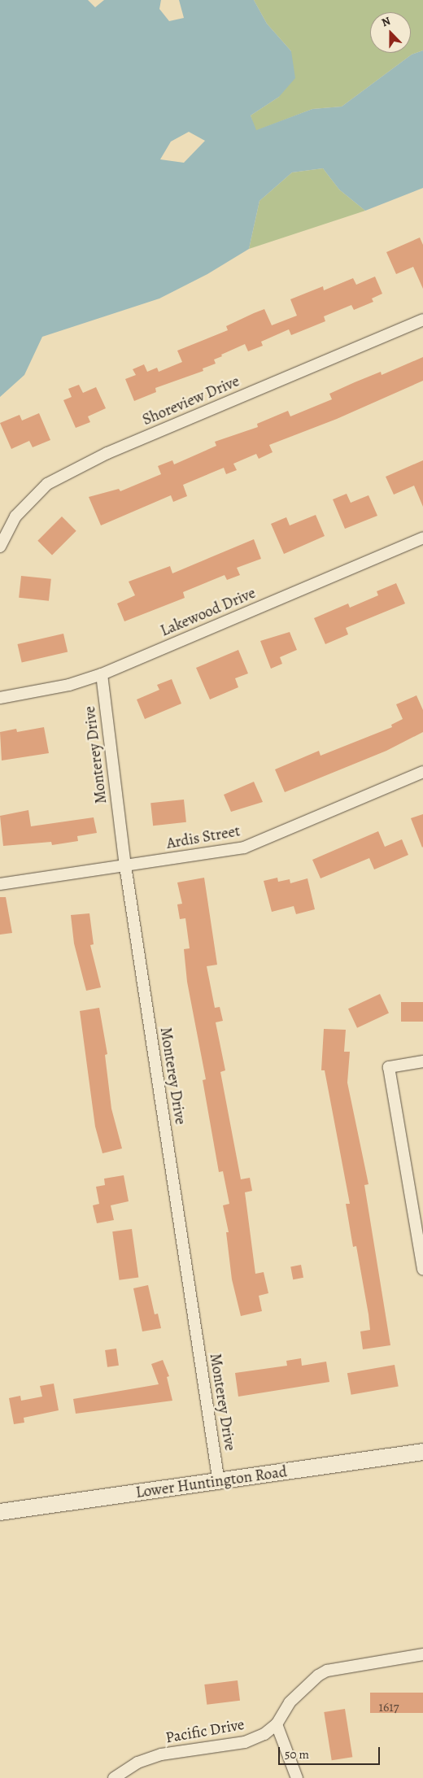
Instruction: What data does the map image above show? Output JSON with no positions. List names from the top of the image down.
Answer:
{
  "streets": {
    "main road": ["Lower Huntington Road"],
    "street": [
      "Shoreview Drive",
      "Lakewood Drive",
      "Monterey Drive",
      "Ardis Street",
      "Pacific Drive"
    ]
  },
  "crossings": [
    ["Lakewood Drive", "Monterey Drive"],
    ["Monterey Drive", "Ardis Street"],
    ["Monterey Drive", "Lower Huntington Road"]
  ],
  "house_numbers": ["1617"],
  "scale_bar": "50 m",
  "north": "top"
}
